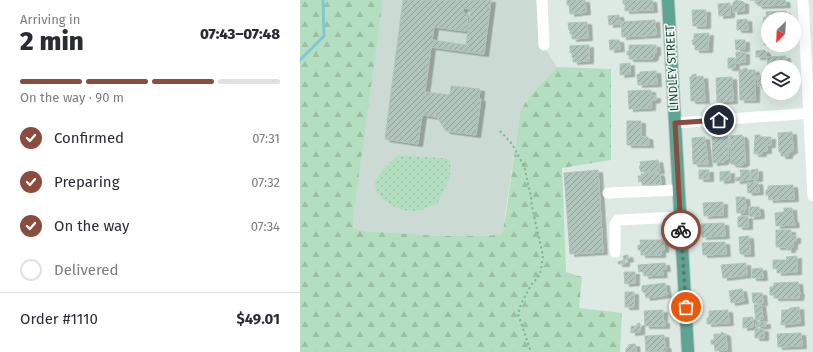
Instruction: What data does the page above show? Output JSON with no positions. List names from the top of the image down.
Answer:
{
  "streets": {
    "main road": ["LINDLEY STREET"]
  },
  "north": "bottom left",
  "page": {
    "heading": ["2 min", "Arriving in", "07:43–07:48"],
    "panel": ["Order #1110", "$49.01"],
    "bar": "On the way · 90 m",
    "list": [
      ["Confirmed", "07:31"],
      ["Preparing", "07:32"],
      ["On the way", "07:34"],
      "Delivered"
    ]
  }
}
